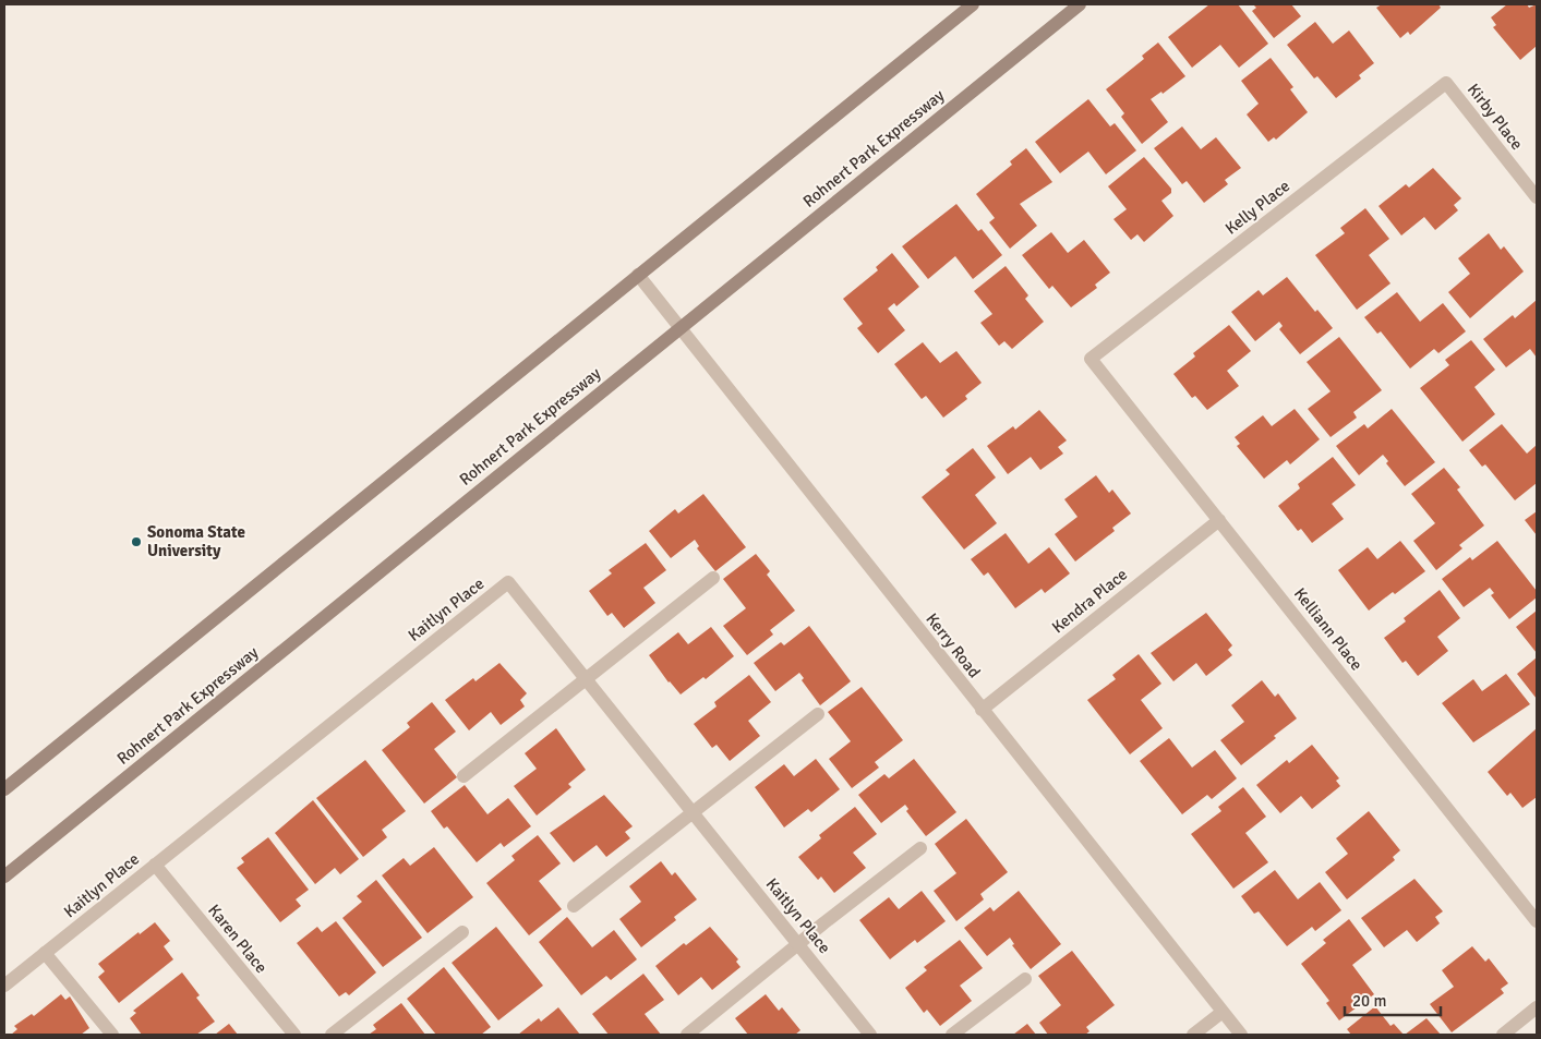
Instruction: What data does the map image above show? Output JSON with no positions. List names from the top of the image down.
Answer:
{
  "streets": {
    "main road": ["Rohnert Park Expressway"],
    "street": [
      "Kirby Place",
      "Kelly Place",
      "Kendra Place",
      "Kaitlyn Place",
      "Kelliann Place",
      "Kerry Road",
      "Karen Place"
    ]
  },
  "crossings": [
    ["Kirby Place", "Kelly Place"],
    ["Rohnert Park Expressway", "Kerry Road"],
    ["Kelly Place", "Kelliann Place"],
    ["Kendra Place", "Kelliann Place"],
    ["Kendra Place", "Kerry Road"],
    ["Kaitlyn Place", "Karen Place"]
  ],
  "places": ["Sonoma State University"],
  "scale_bar": "20 m"
}
